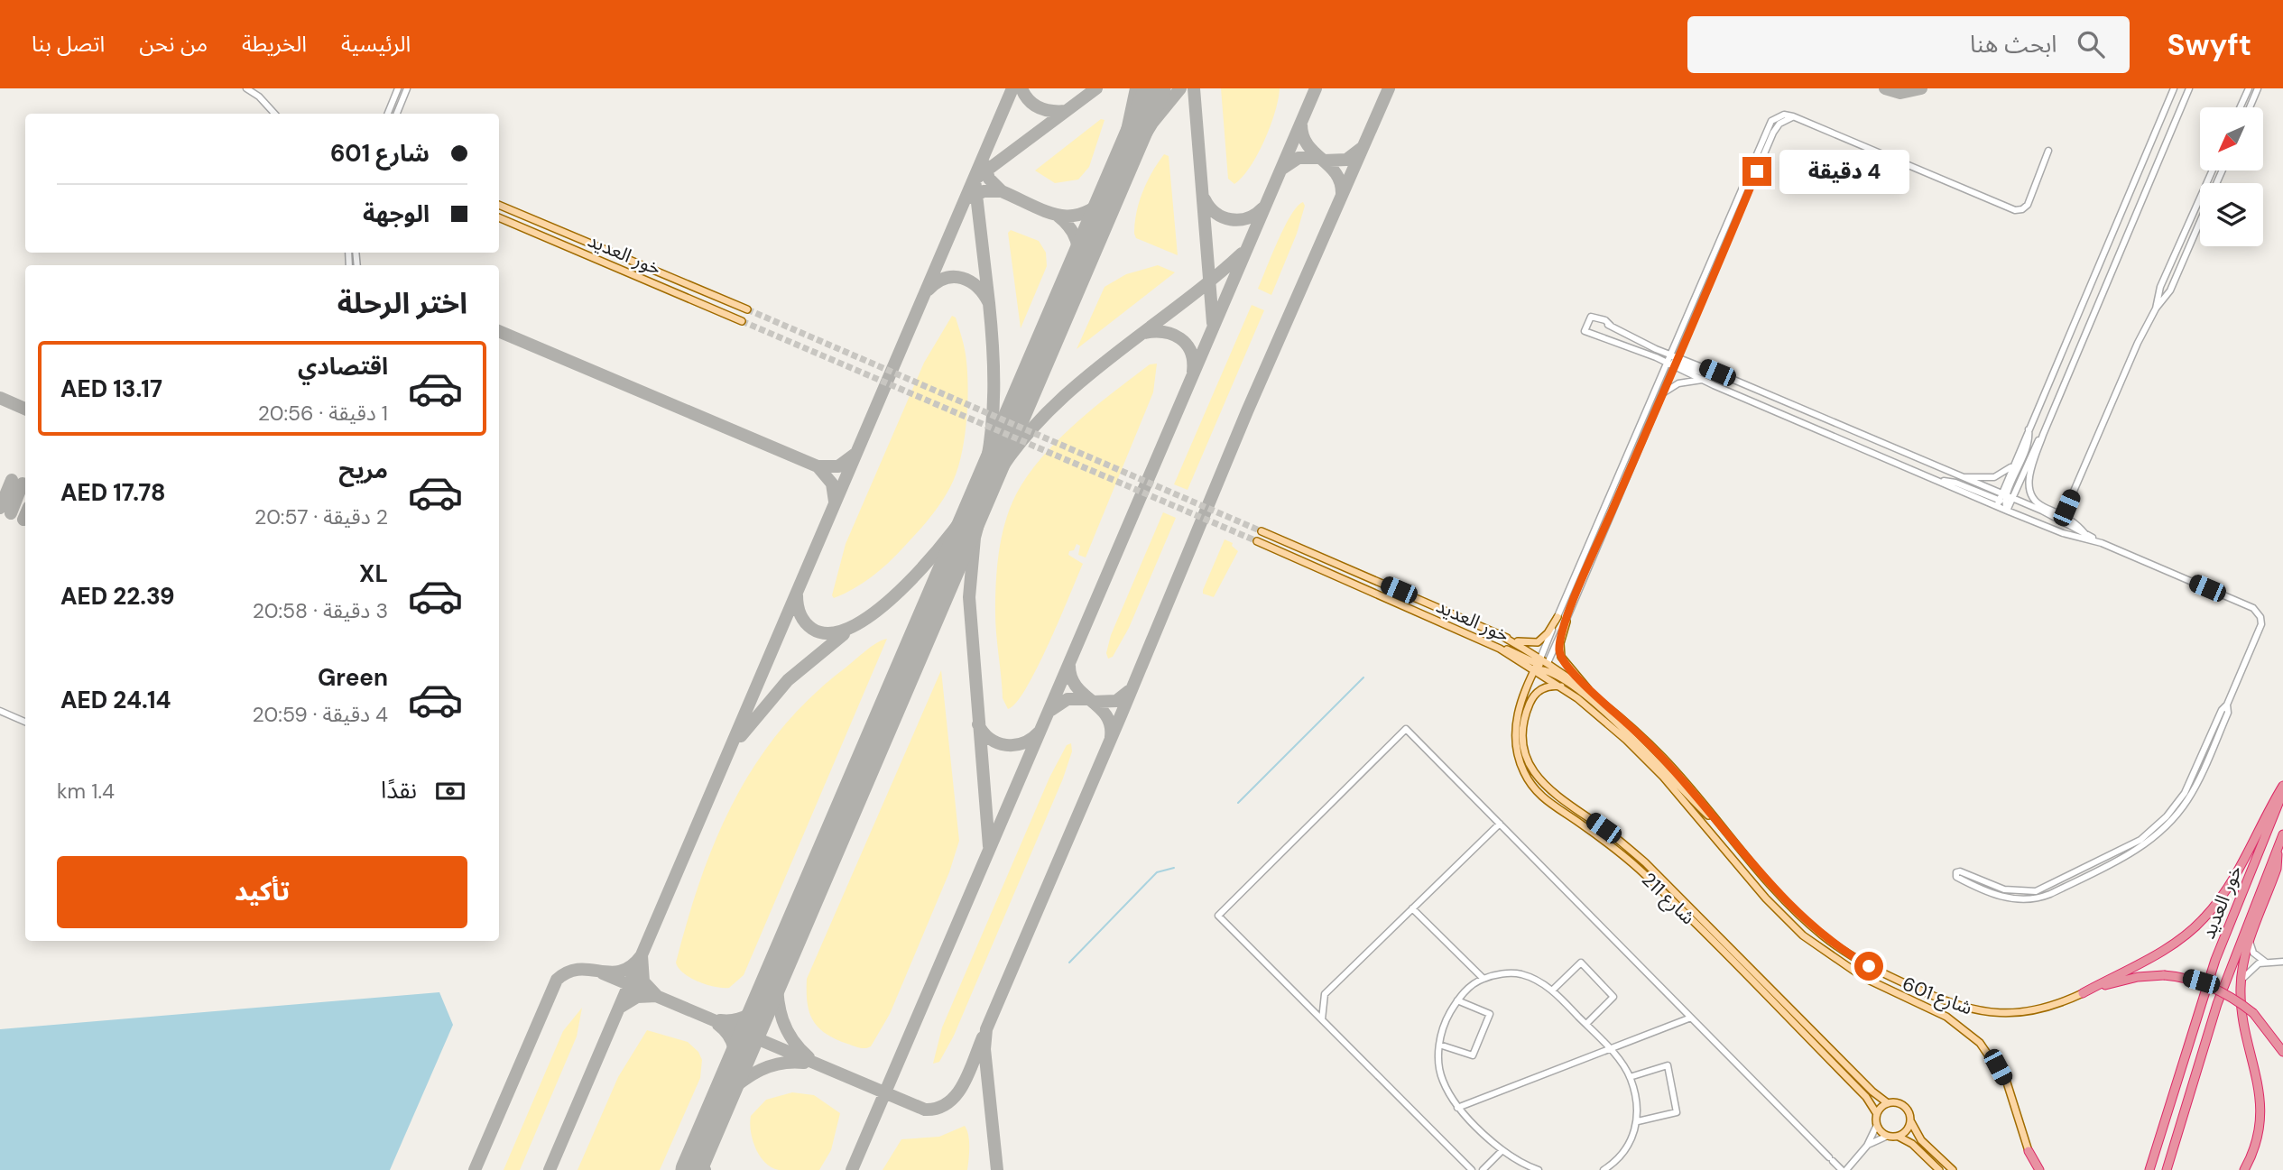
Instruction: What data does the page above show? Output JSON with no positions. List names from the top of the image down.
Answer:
{
  "streets": {
    "highway": ["خور العديد"],
    "main road": ["شارع 211", "شارع 601"]
  },
  "crossings": [
    ["خور العديد", "شارع 211"],
    ["خور العديد", "شارع 601"],
    ["شارع 211", "شارع 601"]
  ],
  "north": "bottom left",
  "page": {
    "header": "Swyft",
    "search": "ابحث هنا",
    "nav": [
      "الرئيسية",
      "الخريطة",
      "من نحن",
      "اتصل بنا"
    ],
    "banner": ["شارع 601", "الوجهة"],
    "bubble": "4 دقيقة",
    "heading": "اختر الرحلة",
    "list": [
      {
        "name": "اقتصادي",
        "note": "1 دقيقة · 20:56",
        "value": "AED 13.17"
      },
      {
        "name": "مريح",
        "note": "2 دقيقة · 20:57",
        "value": "AED 17.78"
      },
      {
        "name": "XL",
        "note": "3 دقيقة · 20:58",
        "value": "AED 22.39"
      },
      {
        "name": "Green",
        "note": "4 دقيقة · 20:59",
        "value": "AED 24.14"
      }
    ],
    "pay": ["نقدًا", "1.4 km"],
    "buttons": "تأكيد"
  }
}
